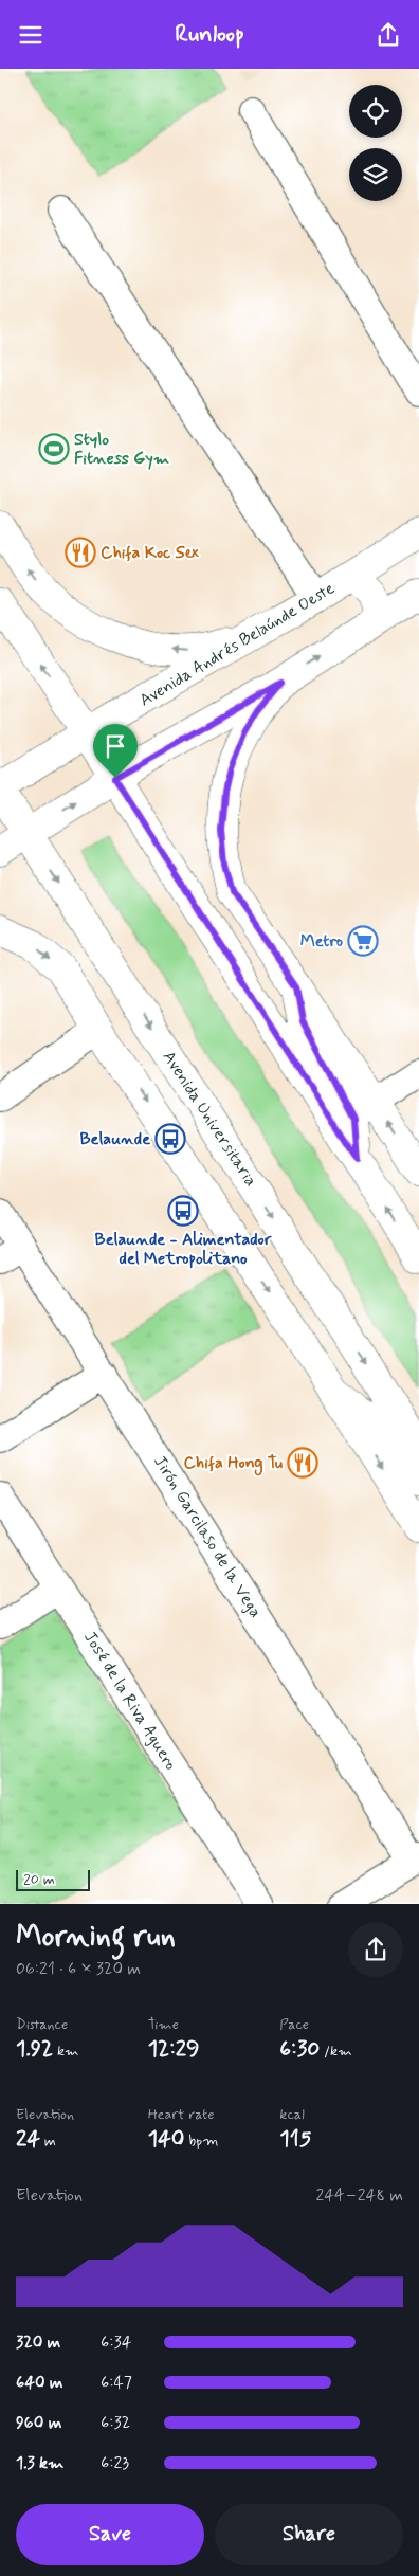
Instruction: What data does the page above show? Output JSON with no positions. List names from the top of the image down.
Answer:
{
  "streets": {
    "street": [
      "Avenida Andrés Belaúnde Oeste",
      "Avenida Universitaria",
      "Jirón Garcilaso de la Vega",
      "José de la Riva Aguero"
    ]
  },
  "crossings": [
    ["Avenida Andrés Belaúnde Oeste", "Avenida Universitaria"]
  ],
  "places": {
    "sports": ["Stylo Fitness Gym"],
    "restaurant": ["Chifa Koc Sex", "Chifa Hong Tu"],
    "supermarket": ["Metro"],
    "bus stop": ["Belaunde", "Belaunde - Alimentador del Metropolitano"]
  },
  "scale_bar": "20 m",
  "page": {
    "header": "Runloop",
    "scale": "20 m",
    "heading": ["Morning run", "06:21 · 6 × 320 m"],
    "stats": [
      ["Distance", "1.92 km"],
      ["Time", "12:29"],
      ["Pace", "6:30 /km"],
      ["Elevation", "24 m"],
      ["Heart rate", "140 bpm"],
      ["kcal", "115"]
    ],
    "chart": ["Elevation", "244–248 m"],
    "list": [
      {
        "name": "320 m",
        "note": "6:34"
      },
      {
        "name": "640 m",
        "note": "6:47"
      },
      {
        "name": "960 m",
        "note": "6:32"
      },
      {
        "name": "1.3 km",
        "note": "6:23"
      }
    ],
    "buttons": ["Save", "Share"]
  }
}
